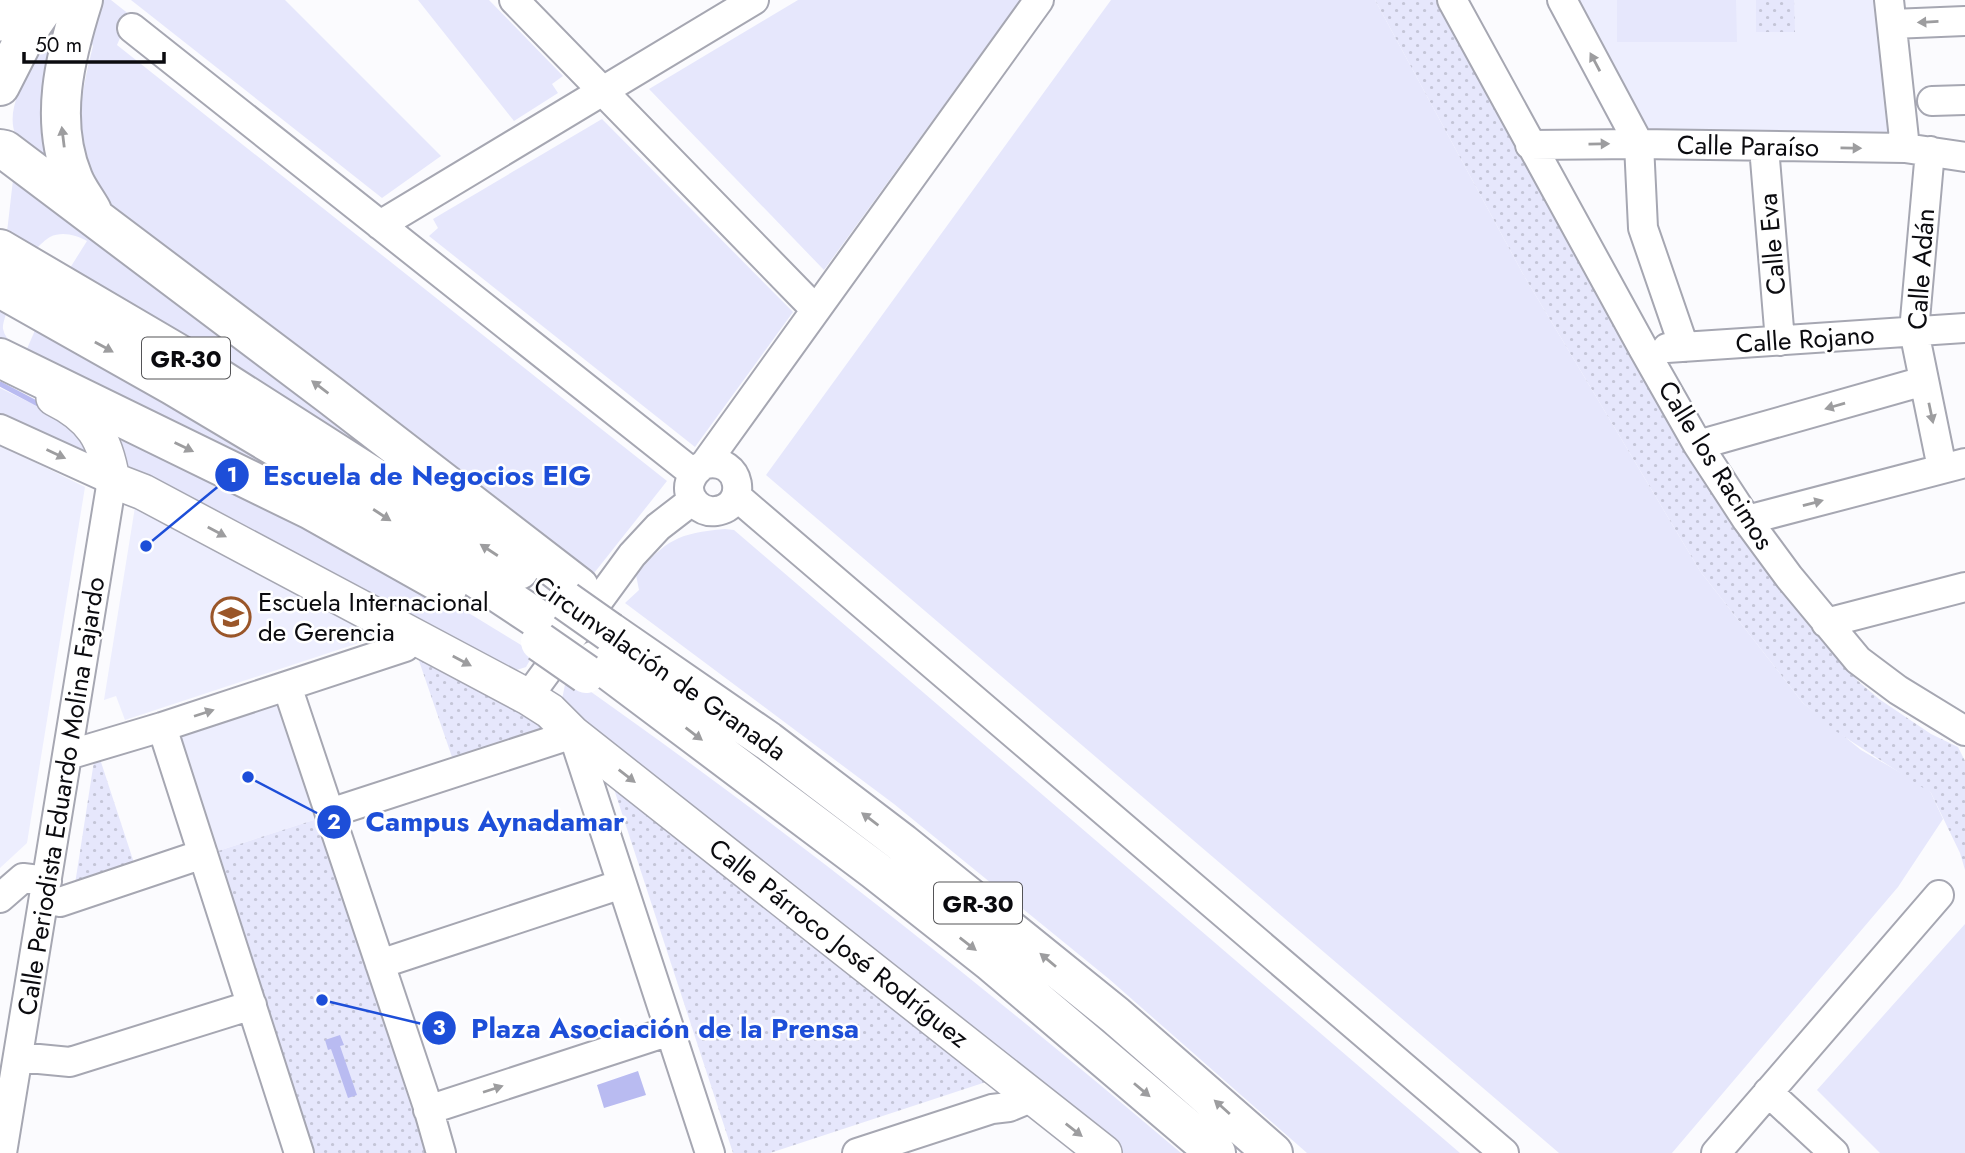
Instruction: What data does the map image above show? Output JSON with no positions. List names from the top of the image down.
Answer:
{
  "streets": {
    "highway": ["GR-30", "Circunvalación de Granada"],
    "main road": ["Calle Párroco José Rodríguez"],
    "street": [
      "Calle Paraíso",
      "Calle Eva",
      "Calle Adán",
      "Calle Rojano",
      "Calle los Racimos",
      "Calle Periodista Eduardo Molina Fajardo"
    ]
  },
  "crossings": [
    ["Calle Paraíso", "Calle Eva"],
    ["Calle Paraíso", "Calle Adán"],
    ["Calle Paraíso", "Calle los Racimos"],
    ["Calle Eva", "Calle Rojano"],
    ["Calle Adán", "Calle Rojano"],
    ["Calle Rojano", "Calle los Racimos"],
    ["Calle Periodista Eduardo Molina Fajardo", "Calle Párroco José Rodríguez"]
  ],
  "one_way": ["Calle Párroco José Rodríguez"],
  "places": {
    "other": ["Escuela de Negocios EIG", "Campus Aynadamar", "Plaza Asociación de la Prensa"],
    "school or university": ["Escuela Internacional de Gerencia"]
  },
  "scale_bar": "50 m"
}
